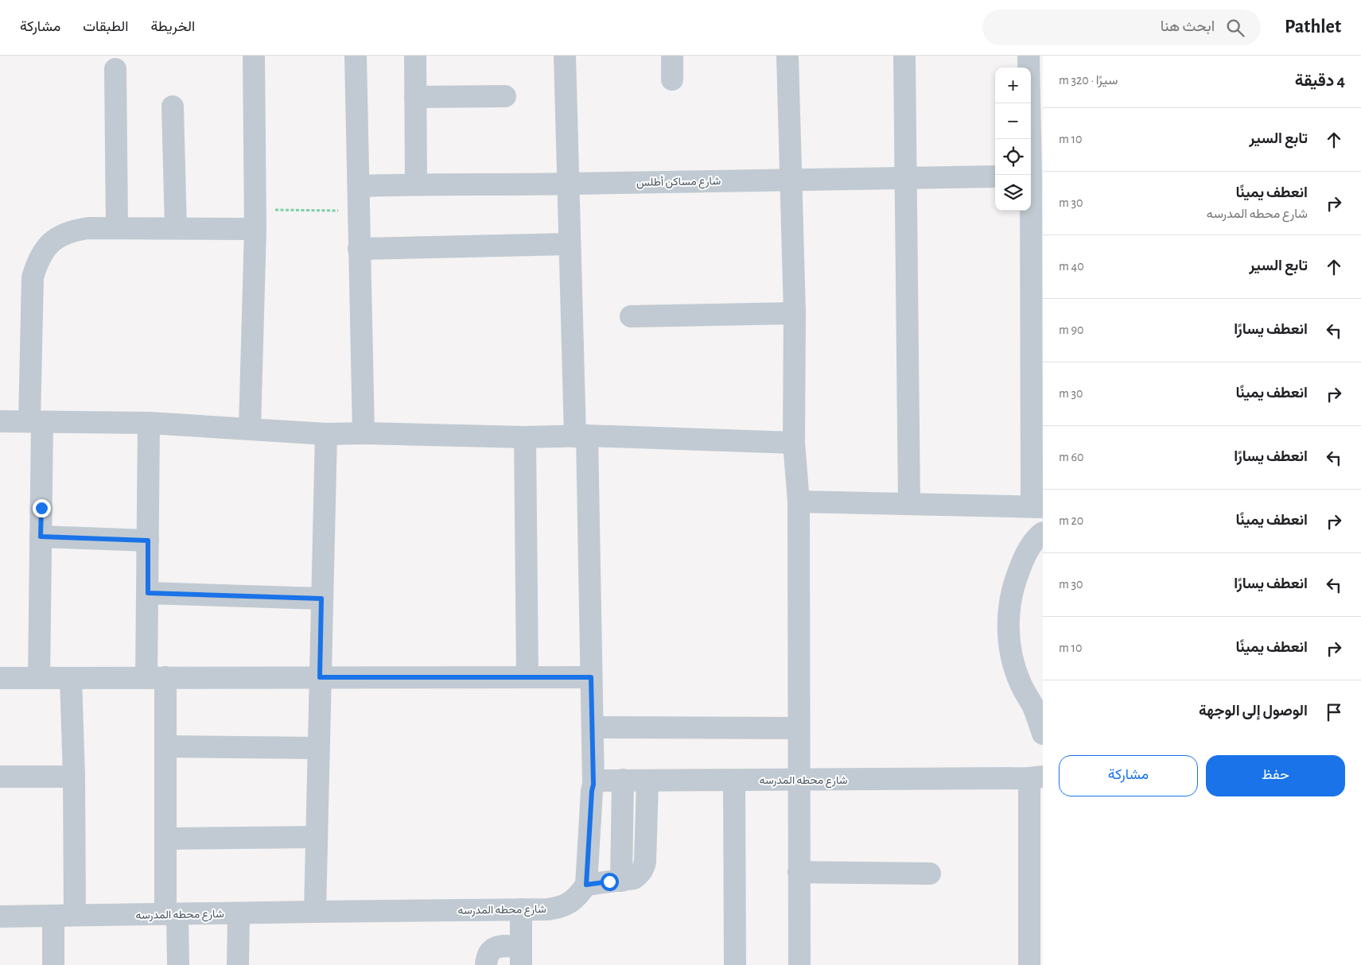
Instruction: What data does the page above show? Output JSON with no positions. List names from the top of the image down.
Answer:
{
  "streets": {
    "street": ["شارع مساكن أطلس", "شارع محطه المدرسه"]
  },
  "page": {
    "header": "Pathlet",
    "search": "ابحث هنا",
    "nav": ["الخريطة", "الطبقات", "مشاركة"],
    "heading": ["4 دقيقة", "سيرًا · 320 m"],
    "map_buttons": ["+", "−"],
    "list": [
      ["تابع السير", "10 m"],
      ["انعطف يمينًا", "شارع محطه المدرسه", "30 m"],
      ["تابع السير", "40 m"],
      ["انعطف يسارًا", "90 m"],
      ["انعطف يمينًا", "30 m"],
      ["انعطف يسارًا", "60 m"],
      ["انعطف يمينًا", "20 m"],
      ["انعطف يسارًا", "30 m"],
      ["انعطف يمينًا", "10 m"],
      "الوصول إلى الوجهة"
    ],
    "buttons": ["حفظ", "مشاركة"]
  }
}
